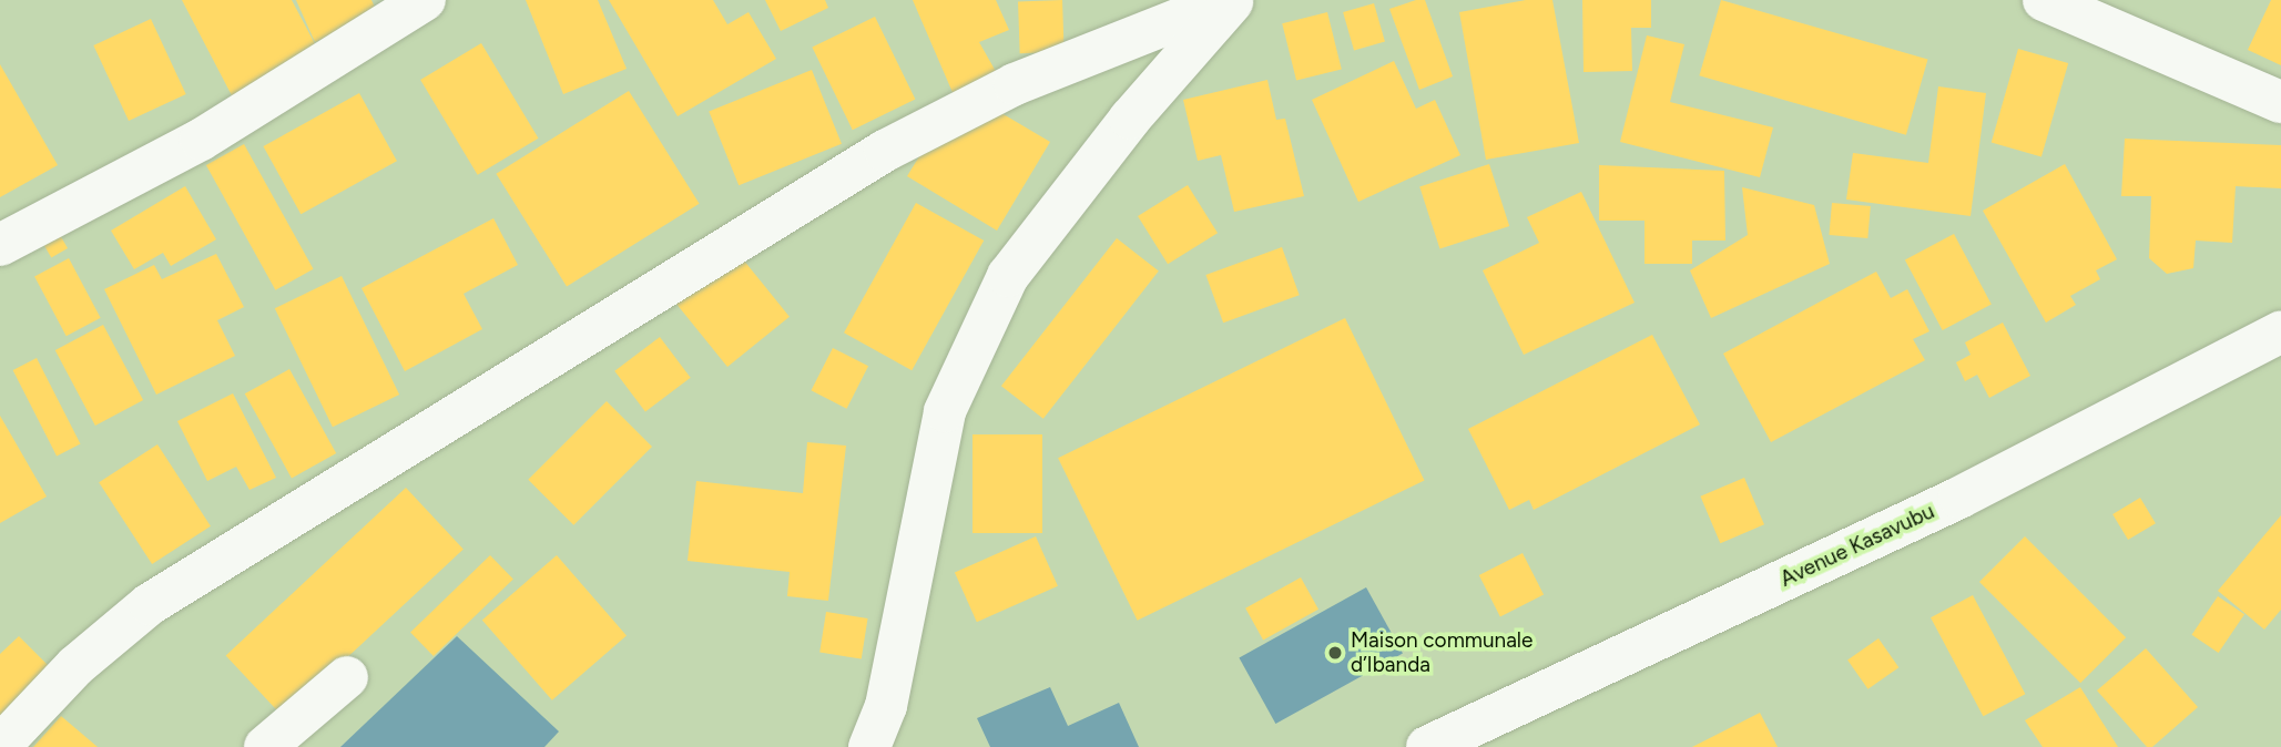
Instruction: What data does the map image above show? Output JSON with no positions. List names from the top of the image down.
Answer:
{
  "streets": {
    "street": ["Avenue Kasavubu"]
  },
  "places": ["Maison communale d’Ibanda"]
}
